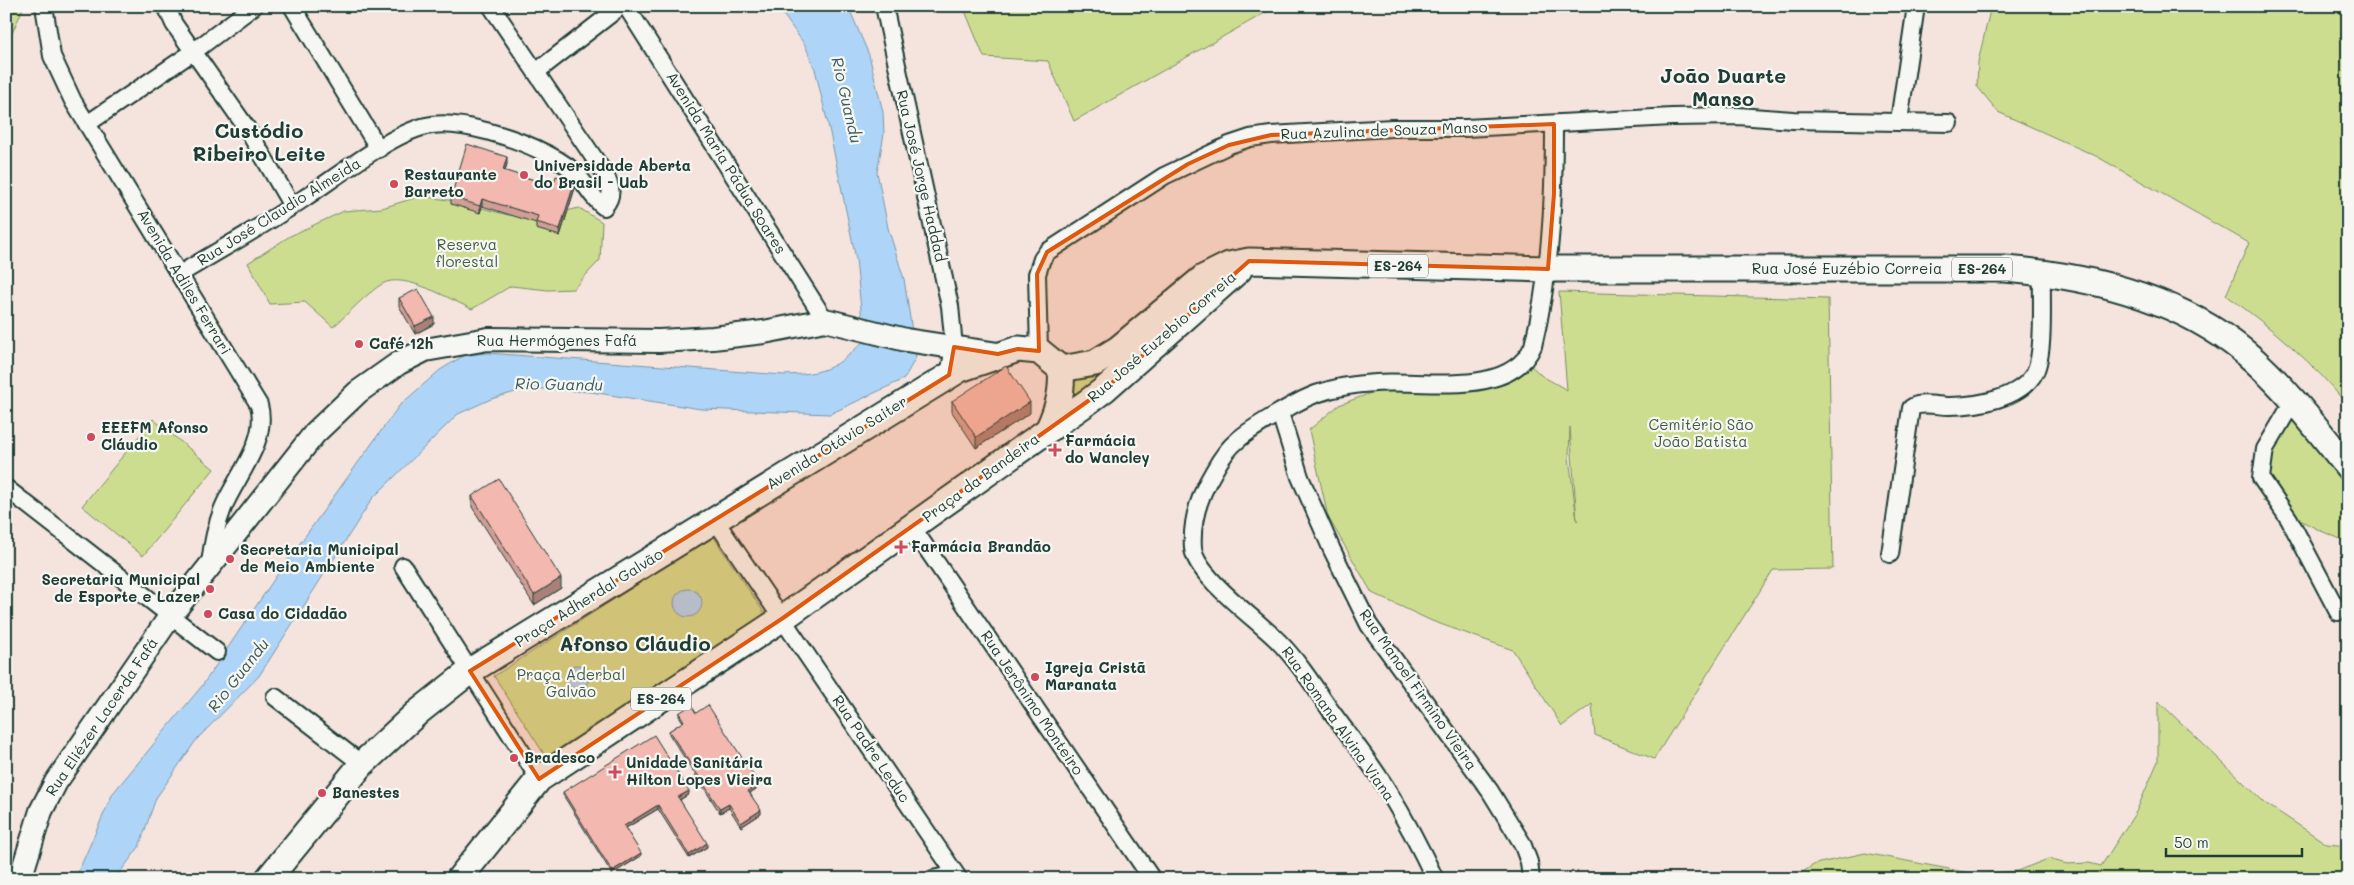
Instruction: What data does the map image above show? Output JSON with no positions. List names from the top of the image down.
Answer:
{
  "streets": {
    "main road": [
      "ES-264",
      "Rua José Euzébio Correia",
      "Rua José Euzebio Correia",
      "Avenida Otávio Saiter",
      "Praça da Bandeira",
      "Praça Adherdal Galvão"
    ],
    "street": [
      "Rua Azulina de Souza Manso",
      "Avenida Maria Pádua Soares",
      "Rua José Jorge Haddad",
      "Rua José Claudio Almeida",
      "Avenida Adiles Ferrari",
      "Rua Hermógenes Fafá",
      "Rua Manoel Firmino Vieira",
      "Rua Jerônimo Monteiro",
      "Rua Eliézer Lacerda Fafá",
      "Rua Romana Alvina Viana",
      "Rua Padre Leduc"
    ]
  },
  "crossings": [
    ["Rua Azulina de Souza Manso", "Rua Romana Alvina Viana"],
    ["Avenida Maria Pádua Soares", "Rua Hermógenes Fafá"],
    ["Rua José Jorge Haddad", "Rua Hermógenes Fafá"],
    ["Rua José Jorge Haddad", "Avenida Otávio Saiter"],
    ["Rua José Claudio Almeida", "Avenida Adiles Ferrari"],
    ["ES-264", "Praça da Bandeira"],
    ["ES-264", "Rua Jerônimo Monteiro"],
    ["ES-264", "Rua Padre Leduc"],
    ["Rua José Euzébio Correia", "Rua José Euzebio Correia"],
    ["Rua José Euzébio Correia", "Rua Romana Alvina Viana"],
    ["Avenida Adiles Ferrari", "Rua Hermógenes Fafá"],
    ["Rua José Euzebio Correia", "Praça da Bandeira"],
    ["Rua José Euzebio Correia", "Rua Romana Alvina Viana"],
    ["Rua Hermógenes Fafá", "Avenida Otávio Saiter"],
    ["Rua Hermógenes Fafá", "Rua Eliézer Lacerda Fafá"],
    ["Avenida Otávio Saiter", "Praça Adherdal Galvão"],
    ["Praça da Bandeira", "Rua Jerônimo Monteiro"],
    ["Rua Manoel Firmino Vieira", "Rua Romana Alvina Viana"]
  ],
  "districts": ["João Duarte Manso", "Custódio Ribeiro Leite", "Afonso Cláudio"],
  "water": ["Rio Guandu"],
  "parks": ["Reserva florestal", "Cemitério São João Batista", "Praça Aderbal Galvão"],
  "places": {
    "other": [
      "Universidade Aberta do Brasil - Uab",
      "Restaurante Barreto",
      "Café 12h",
      "EEEFM Afonso Cláudio",
      "Secretaria Municipal de Meio Ambiente",
      "Secretaria Municipal de Esporte e Lazer",
      "Casa do Cidadão",
      "Igreja Cristã Maranata",
      "Bradesco",
      "Banestes"
    ],
    "health": ["Farmácia do Wancley", "Farmácia Brandão", "Unidade Sanitária Hilton Lopes Vieira"]
  },
  "scale_bar": "50 m"
}
